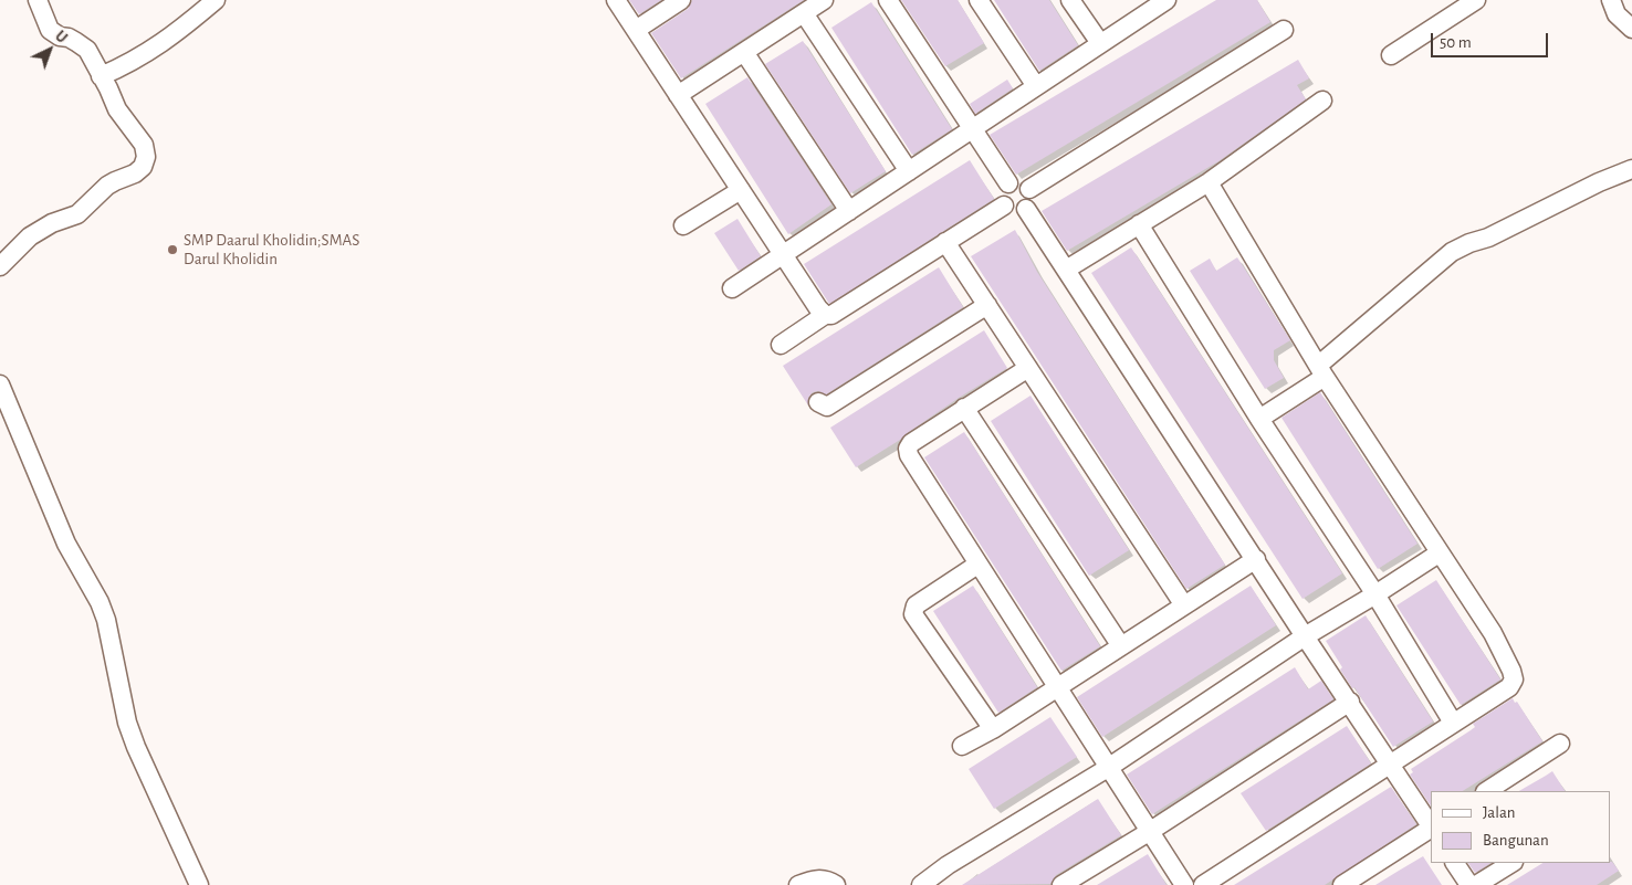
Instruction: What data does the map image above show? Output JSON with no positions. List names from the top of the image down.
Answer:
{
  "places": ["SMP Daarul Kholidin;SMAS Darul Kholidin"],
  "legend": ["Jalan", "Bangunan"],
  "scale_bar": "50 m",
  "north": "top right"
}
